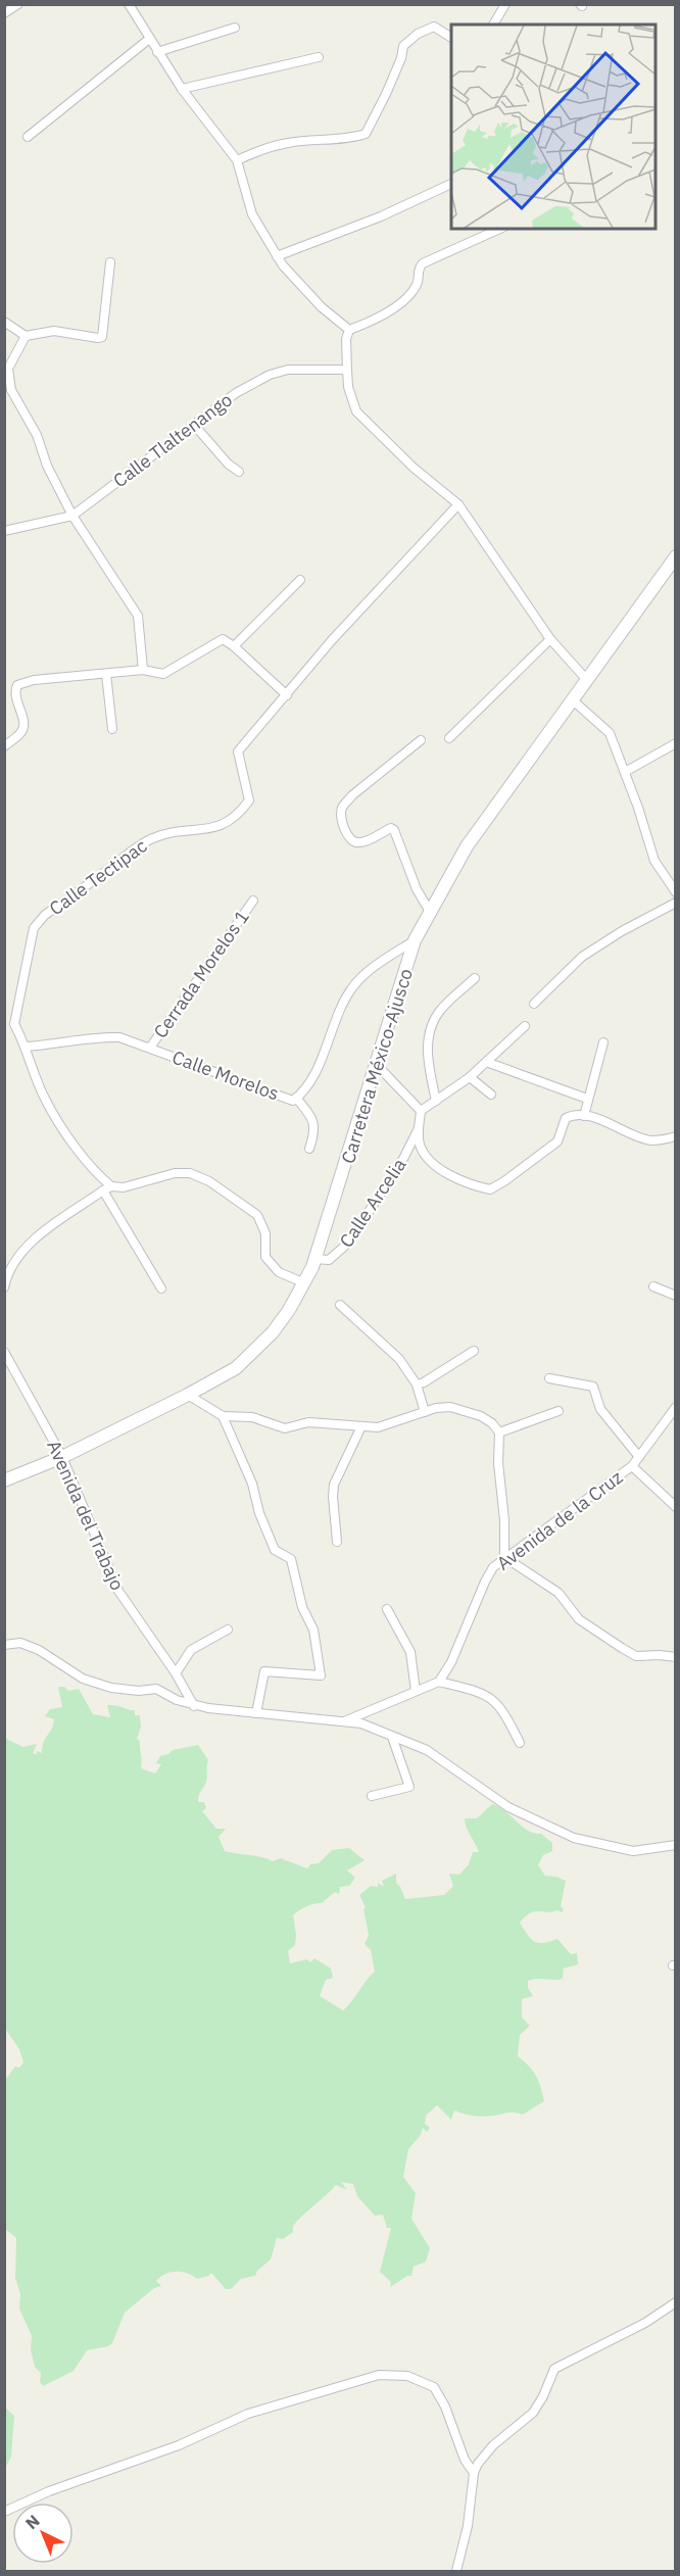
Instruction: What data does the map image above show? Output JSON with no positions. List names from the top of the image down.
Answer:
{
  "streets": {
    "main road": ["Carretera México-Ajusco"],
    "street": [
      "Calle Tlaltenango",
      "Calle Tectipac",
      "Cerrada Morelos 1",
      "Calle Morelos",
      "Calle Arcelia",
      "Avenida del Trabajo",
      "Avenida de la Cruz"
    ]
  },
  "crossings": [
    ["Cerrada Morelos 1", "Calle Morelos"],
    ["Carretera México-Ajusco", "Calle Morelos"],
    ["Carretera México-Ajusco", "Calle Arcelia"],
    ["Carretera México-Ajusco", "Avenida del Trabajo"]
  ],
  "north": "top left"
}
